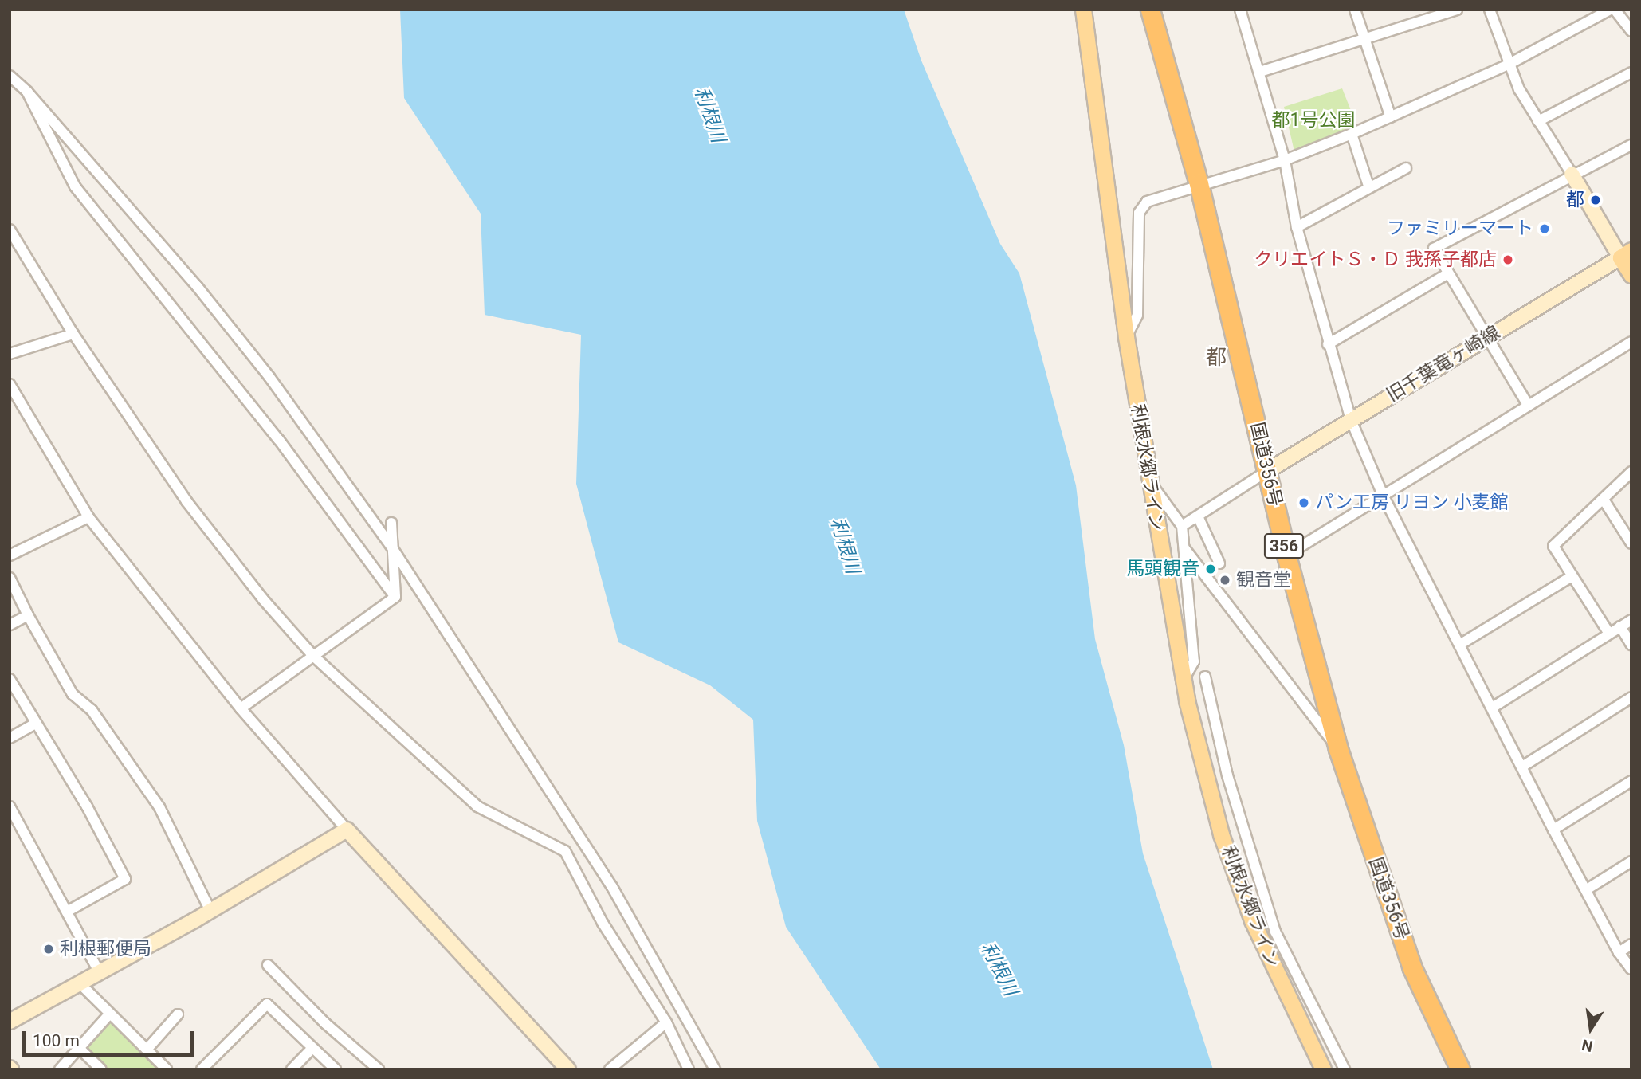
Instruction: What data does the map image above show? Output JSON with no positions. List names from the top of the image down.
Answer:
{
  "streets": {
    "highway": ["国道356号", "356"],
    "main road": ["利根水郷ライン"],
    "street": ["旧千葉竜ヶ崎線"]
  },
  "crossings": [
    ["旧千葉竜ヶ崎線", "国道356号"]
  ],
  "districts": ["都"],
  "water": ["利根川"],
  "parks": ["都1号公園"],
  "places": [
    "都",
    "ファミリーマート",
    "クリエイトＳ・Ｄ 我孫子都店",
    "パン工房 リヨン 小麦館",
    "馬頭観音",
    "観音堂",
    "利根郵便局"
  ],
  "scale_bar": "100 m",
  "north": "bottom"
}
